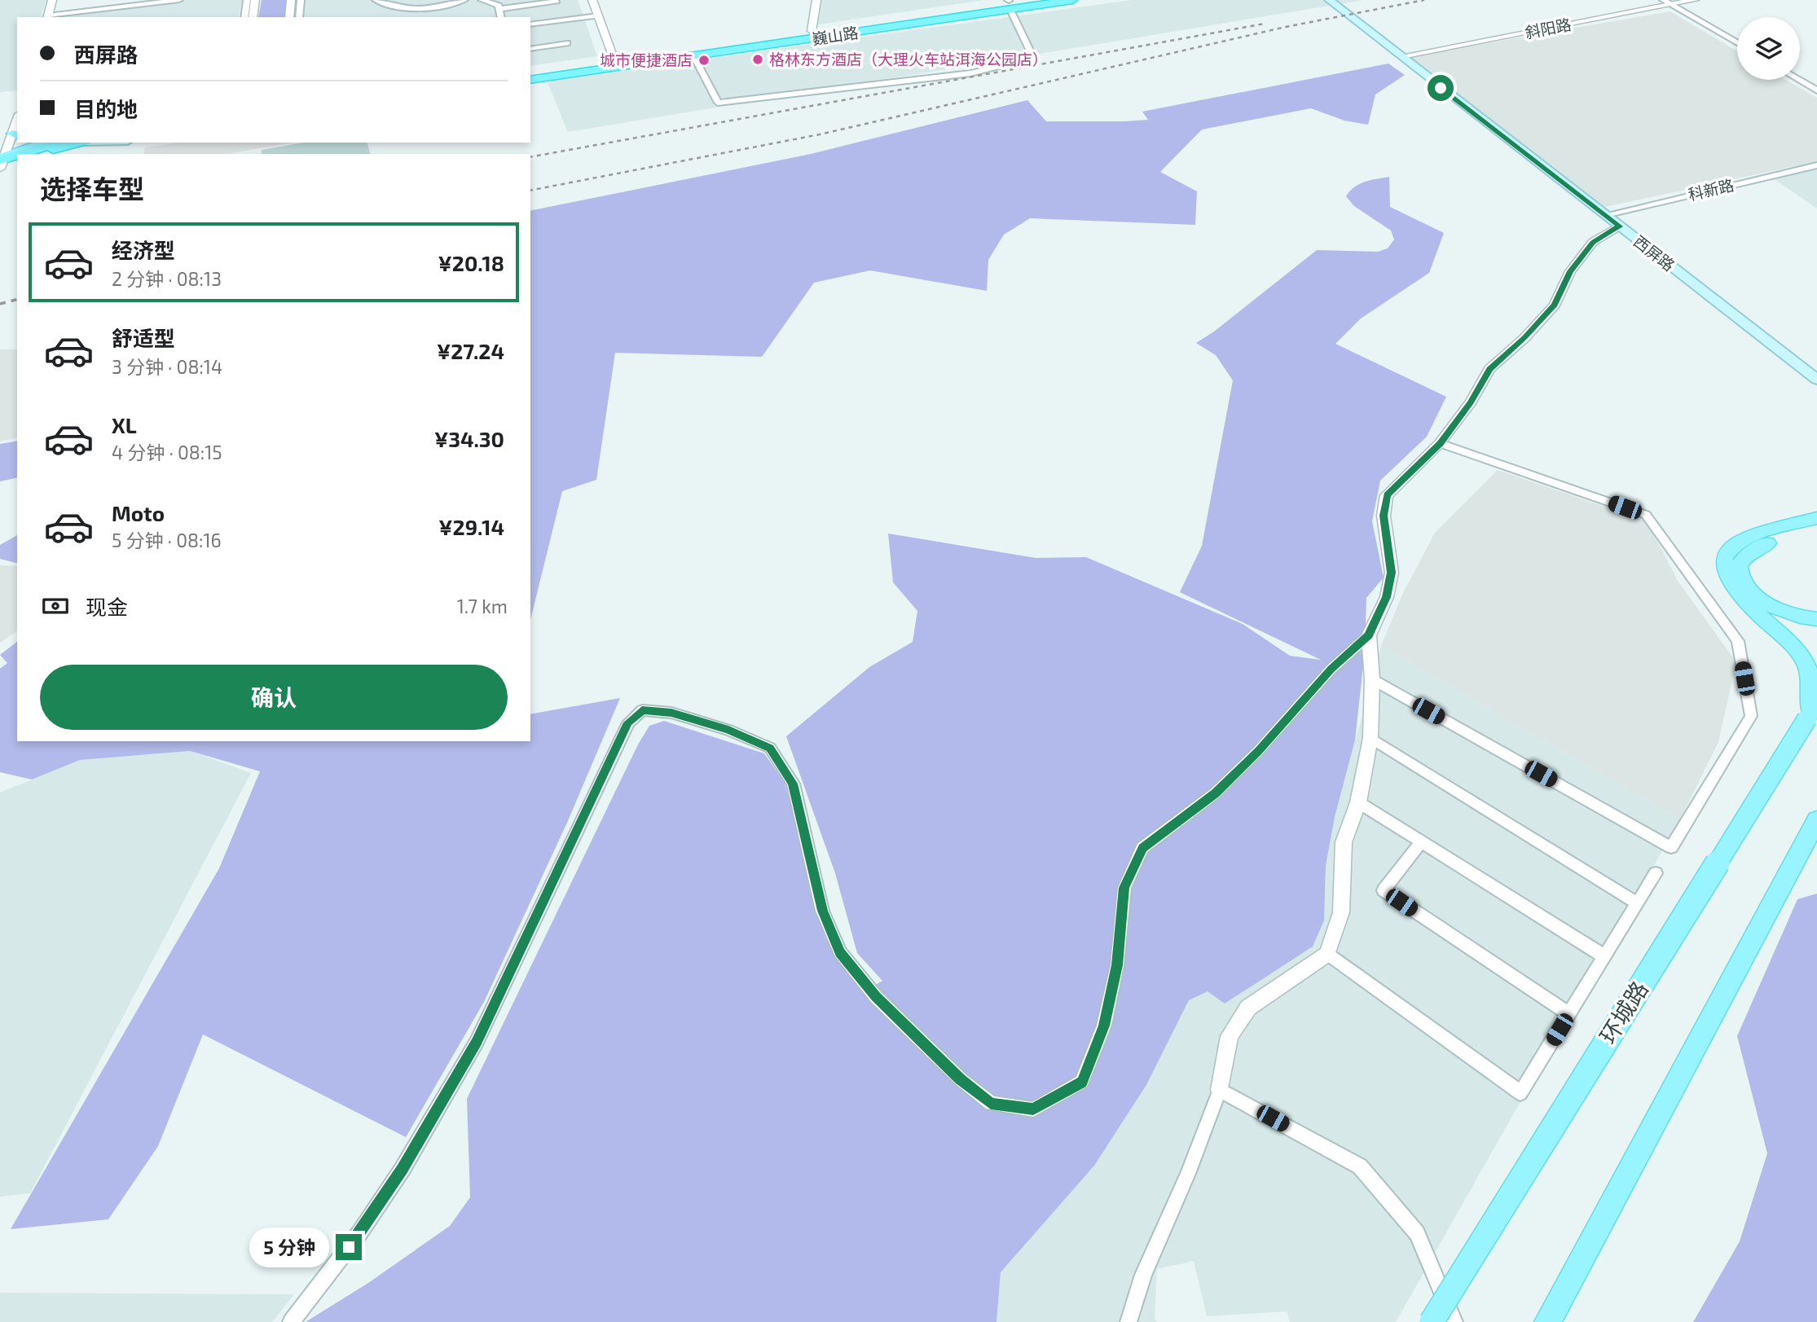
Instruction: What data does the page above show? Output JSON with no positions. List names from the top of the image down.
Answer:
{
  "streets": {
    "highway": ["巍山路"],
    "main road": ["西屏路", "环城路"],
    "street": ["斜阳路", "科新路"]
  },
  "crossings": [
    ["斜阳路", "西屏路"],
    ["科新路", "西屏路"]
  ],
  "places": ["格林东方酒店（大理火车站洱海公园店）", "城市便捷酒店"],
  "page": {
    "banner": ["西屏路", "目的地"],
    "heading": "选择车型",
    "list": [
      {
        "name": "经济型",
        "note": "2 分钟 · 08:13",
        "value": "¥20.18"
      },
      {
        "name": "舒适型",
        "note": "3 分钟 · 08:14",
        "value": "¥27.24"
      },
      {
        "name": "XL",
        "note": "4 分钟 · 08:15",
        "value": "¥34.30"
      },
      {
        "name": "Moto",
        "note": "5 分钟 · 08:16",
        "value": "¥29.14"
      }
    ],
    "pay": ["现金", "1.7 km"],
    "buttons": "确认",
    "bubble": "5 分钟"
  }
}
